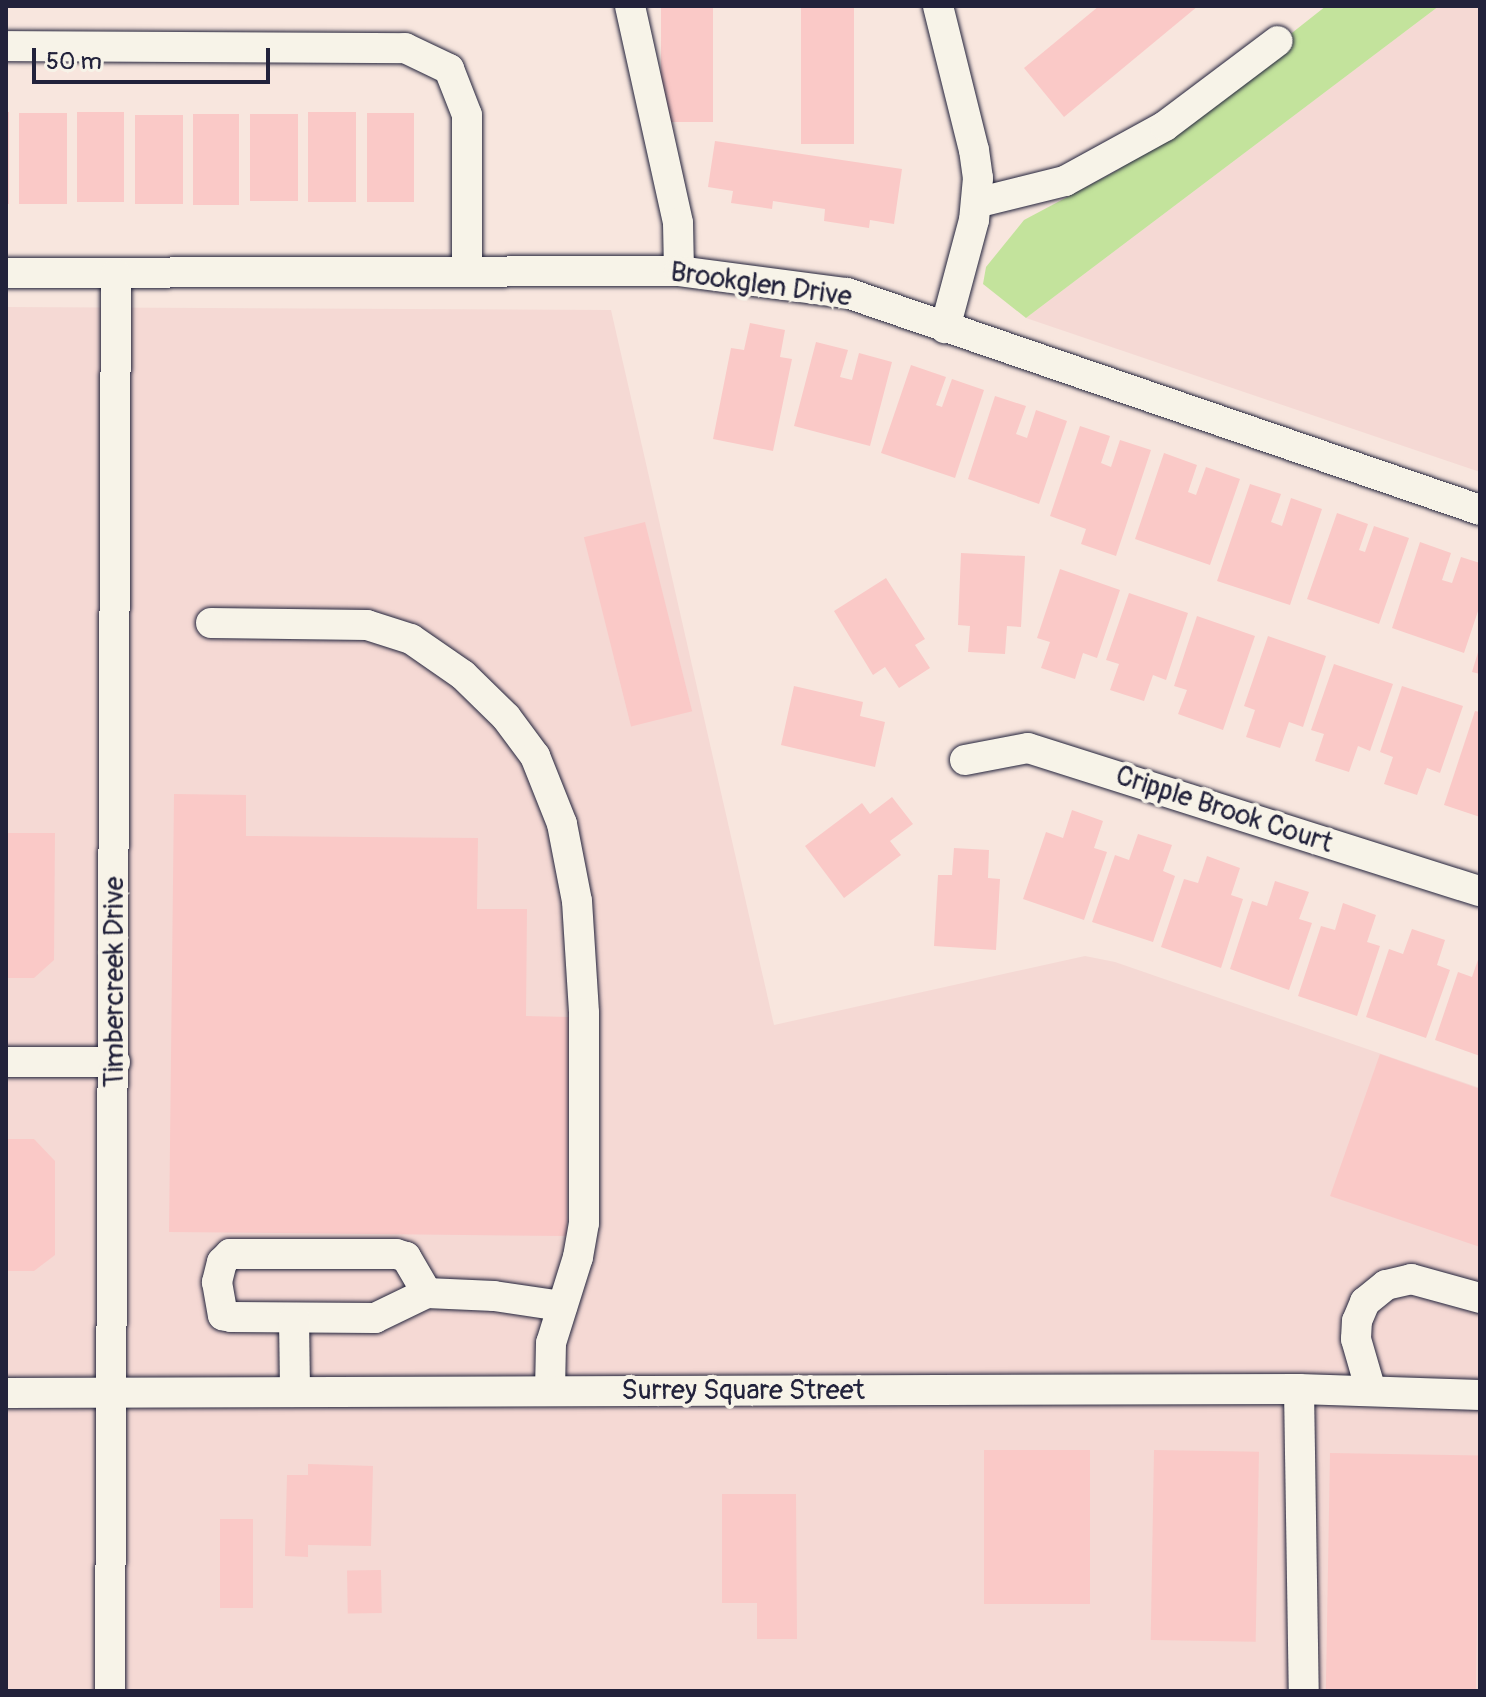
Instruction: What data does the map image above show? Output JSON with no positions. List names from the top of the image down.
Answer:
{
  "streets": {
    "street": [
      "Brookglen Drive",
      "Cripple Brook Court",
      "Timbercreek Drive",
      "Surrey Square Street"
    ]
  },
  "crossings": [
    ["Brookglen Drive", "Timbercreek Drive"],
    ["Timbercreek Drive", "Surrey Square Street"]
  ],
  "scale_bar": "50 m"
}
